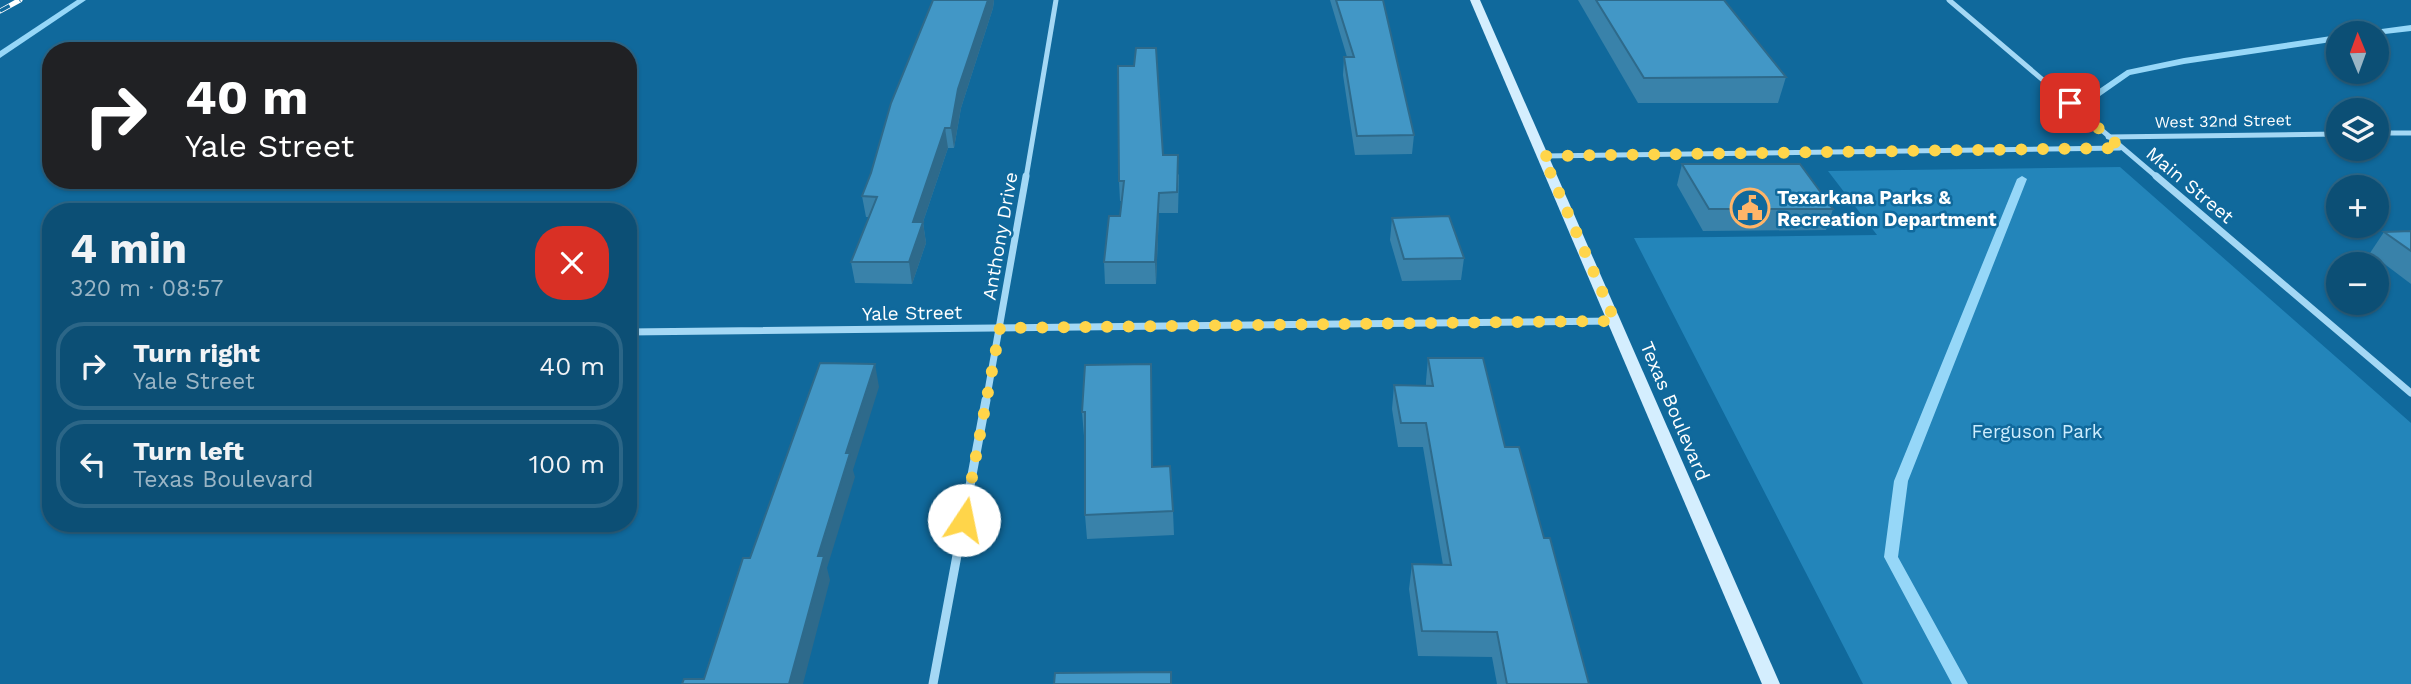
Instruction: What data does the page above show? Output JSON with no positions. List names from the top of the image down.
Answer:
{
  "streets": {
    "main road": ["Texas Boulevard"],
    "street": [
      "West 32nd Street",
      "Main Street",
      "Anthony Drive",
      "Yale Street"
    ]
  },
  "crossings": [
    ["West 32nd Street", "Main Street"],
    ["Anthony Drive", "Yale Street"],
    ["Yale Street", "Texas Boulevard"]
  ],
  "parks": ["Ferguson Park"],
  "places": {
    "public building": ["Texarkana Parks & Recreation Department"]
  },
  "north": "top",
  "page": {
    "map_buttons": ["+", "−"],
    "turn": ["40 m", "Yale Street"],
    "heading": ["4 min", "320 m · 08:57"],
    "list": [
      {
        "name": "Turn right",
        "note": "Yale Street",
        "value": "40 m"
      },
      {
        "name": "Turn left",
        "note": "Texas Boulevard",
        "value": "100 m"
      }
    ]
  }
}
